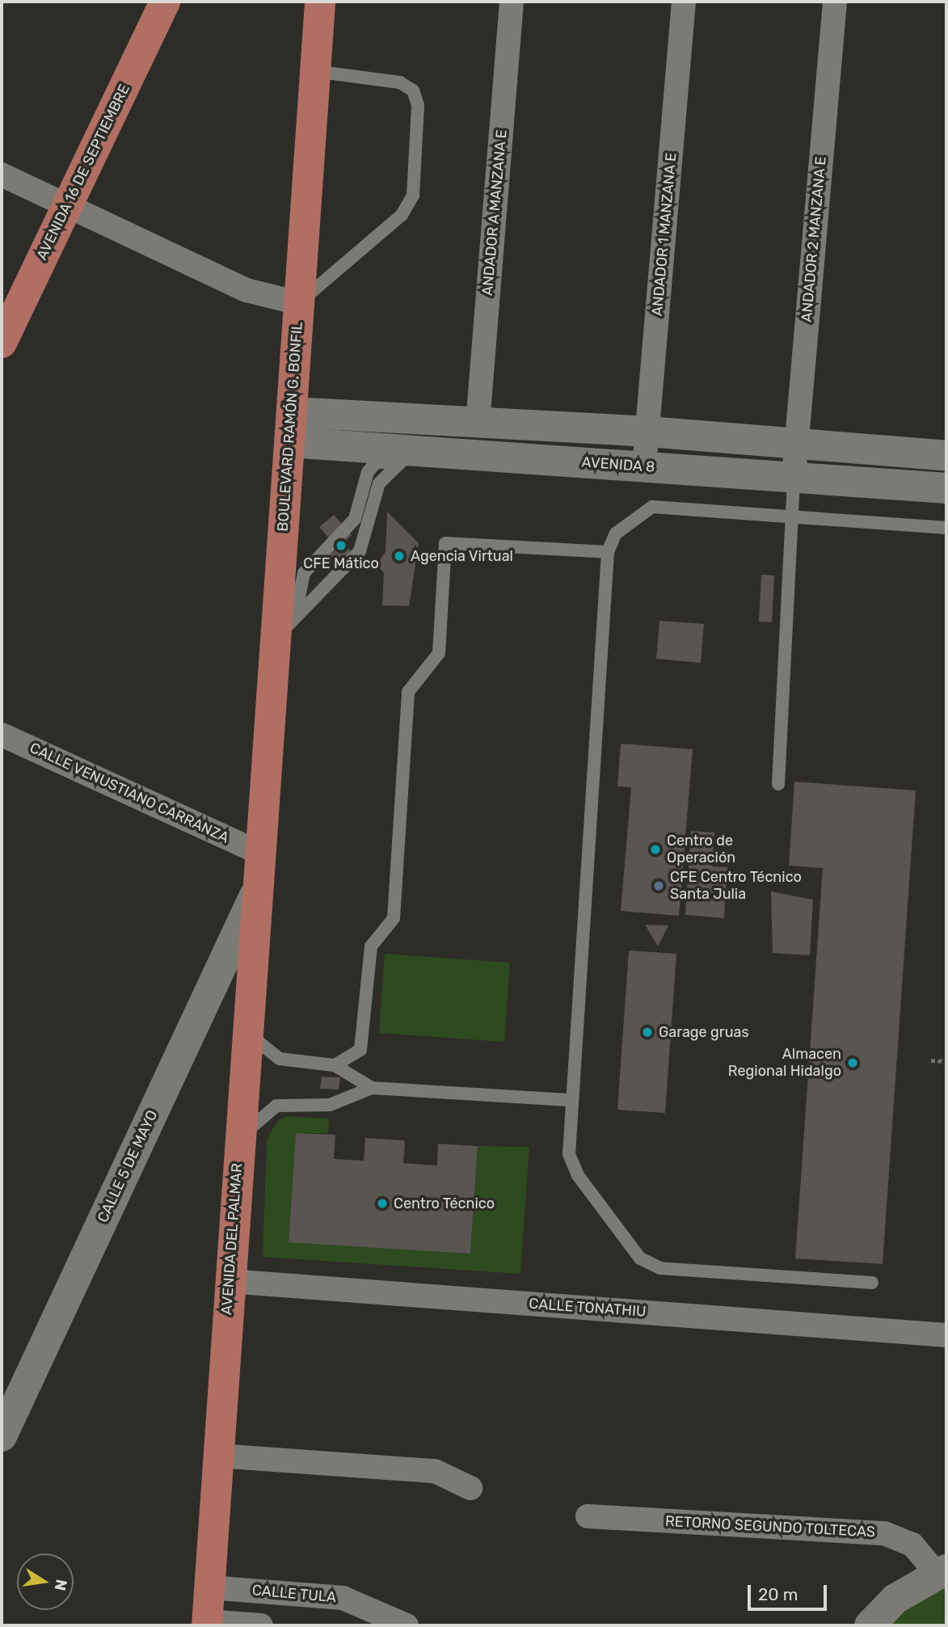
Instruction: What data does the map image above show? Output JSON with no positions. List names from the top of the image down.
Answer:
{
  "streets": {
    "main road": ["AVENIDA 16 DE SEPTIEMBRE", "BOULEVARD RAMÓN G. BONFIL", "AVENIDA DEL PALMAR"],
    "street": [
      "ANDADOR A MANZANA E",
      "ANDADOR 1 MANZANA E",
      "ANDADOR 2 MANZANA E",
      "AVENIDA 8",
      "CALLE VENUSTIANO CARRANZA",
      "CALLE 5 DE MAYO",
      "CALLE TONATHIU",
      "RETORNO SEGUNDO TOLTECAS",
      "CALLE TULA"
    ]
  },
  "crossings": [
    ["ANDADOR 1 MANZANA E", "AVENIDA 8"],
    ["ANDADOR 2 MANZANA E", "AVENIDA 8"],
    ["BOULEVARD RAMÓN G. BONFIL", "AVENIDA 8"],
    ["BOULEVARD RAMÓN G. BONFIL", "CALLE VENUSTIANO CARRANZA"],
    ["BOULEVARD RAMÓN G. BONFIL", "AVENIDA DEL PALMAR"],
    ["CALLE VENUSTIANO CARRANZA", "AVENIDA DEL PALMAR"],
    ["CALLE 5 DE MAYO", "AVENIDA DEL PALMAR"],
    ["AVENIDA DEL PALMAR", "CALLE TONATHIU"],
    ["AVENIDA DEL PALMAR", "CALLE TULA"]
  ],
  "places": [
    "CFE Mático",
    "Agencia Virtual",
    "Centro de Operación",
    "CFE Centro Técnico Santa Julia",
    "Garage gruas",
    "Almacen Regional Hidalgo",
    "Centro Técnico"
  ],
  "scale_bar": "20 m",
  "north": "right"
}
